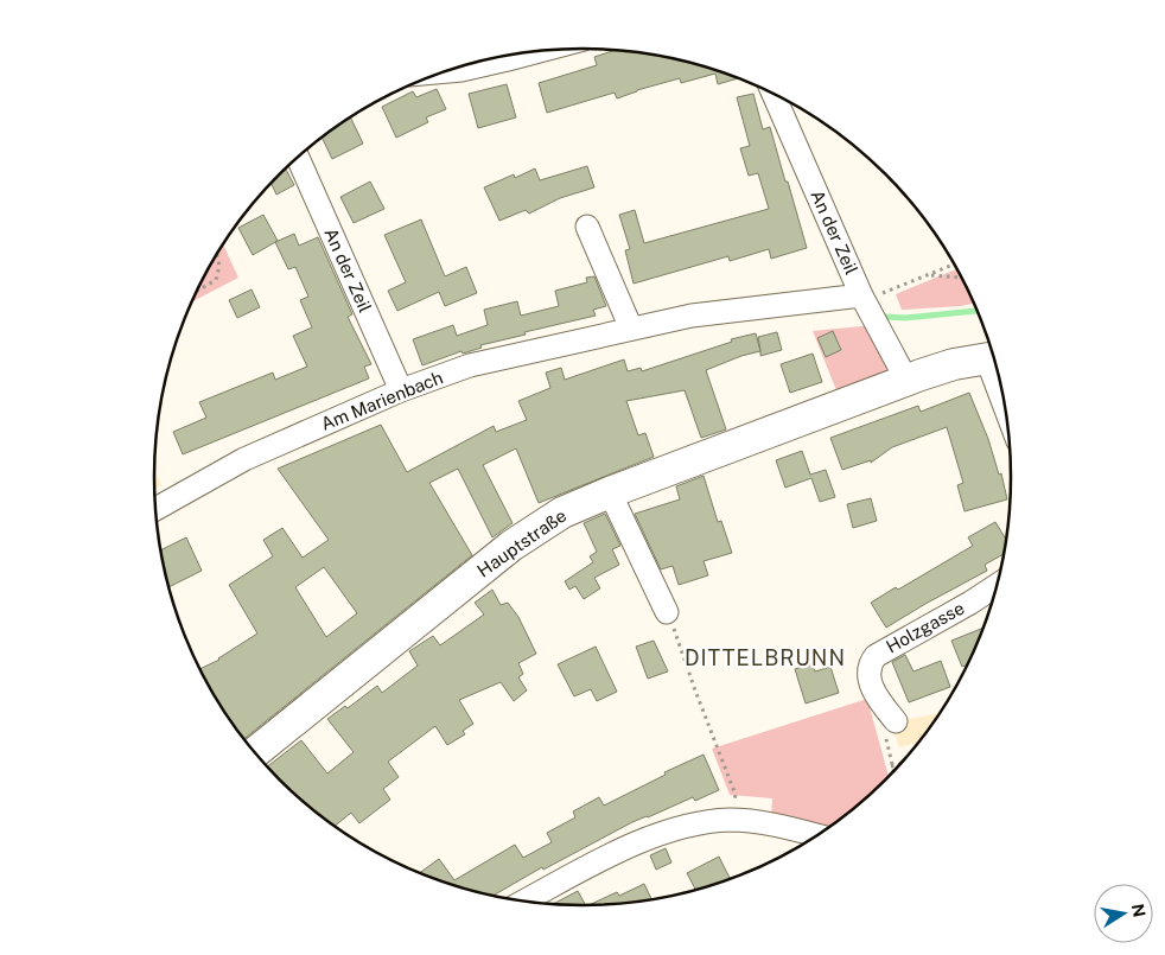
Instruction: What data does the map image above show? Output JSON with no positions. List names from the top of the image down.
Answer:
{
  "streets": {
    "street": [
      "An der Zeil",
      "Am Marienbach",
      "Hauptstraße",
      "Holzgasse"
    ]
  },
  "crossings": [
    ["An der Zeil", "Am Marienbach"],
    ["An der Zeil", "Hauptstraße"]
  ],
  "districts": ["DITTELBRUNN"],
  "north": "right"
}
